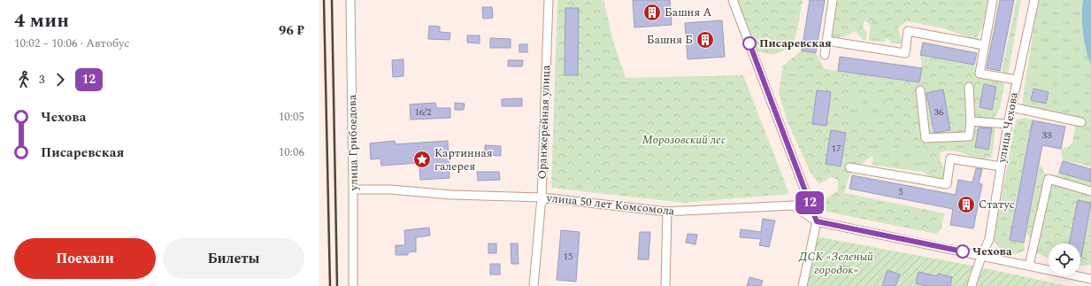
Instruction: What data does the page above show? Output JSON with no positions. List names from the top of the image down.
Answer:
{
  "streets": {
    "street": [
      "Оранжерейная улица",
      "улица Чехова",
      "улица Грибоедова",
      "улица 50 лет Комсомола"
    ]
  },
  "crossings": [
    ["Оранжерейная улица", "улица 50 лет Комсомола"],
    ["улица Чехова", "улица 50 лет Комсомола"],
    ["улица Грибоедова", "улица 50 лет Комсомола"]
  ],
  "parks": ["Морозовский лес", "ДСК «Зеленый городок»"],
  "places": {
    "building": ["Башня А", "Башня Б", "Статус"],
    "other": ["Писаревская", "Чехова"],
    "place": ["Картинная галерея"]
  },
  "lines": ["bus line 12"],
  "house_numbers": [
    "16/2",
    "36",
    "33",
    "17",
    "5",
    "15"
  ],
  "page": {
    "heading": ["4 мин", "10:02 – 10:06 · Автобус", "96 ₽"],
    "on_map": "12",
    "legs": ["3", "12"],
    "list": [
      {
        "name": "Чехова",
        "value": "10:05"
      },
      {
        "name": "Писаревская",
        "value": "10:06"
      }
    ],
    "buttons": ["Поехали", "Билеты"]
  }
}
